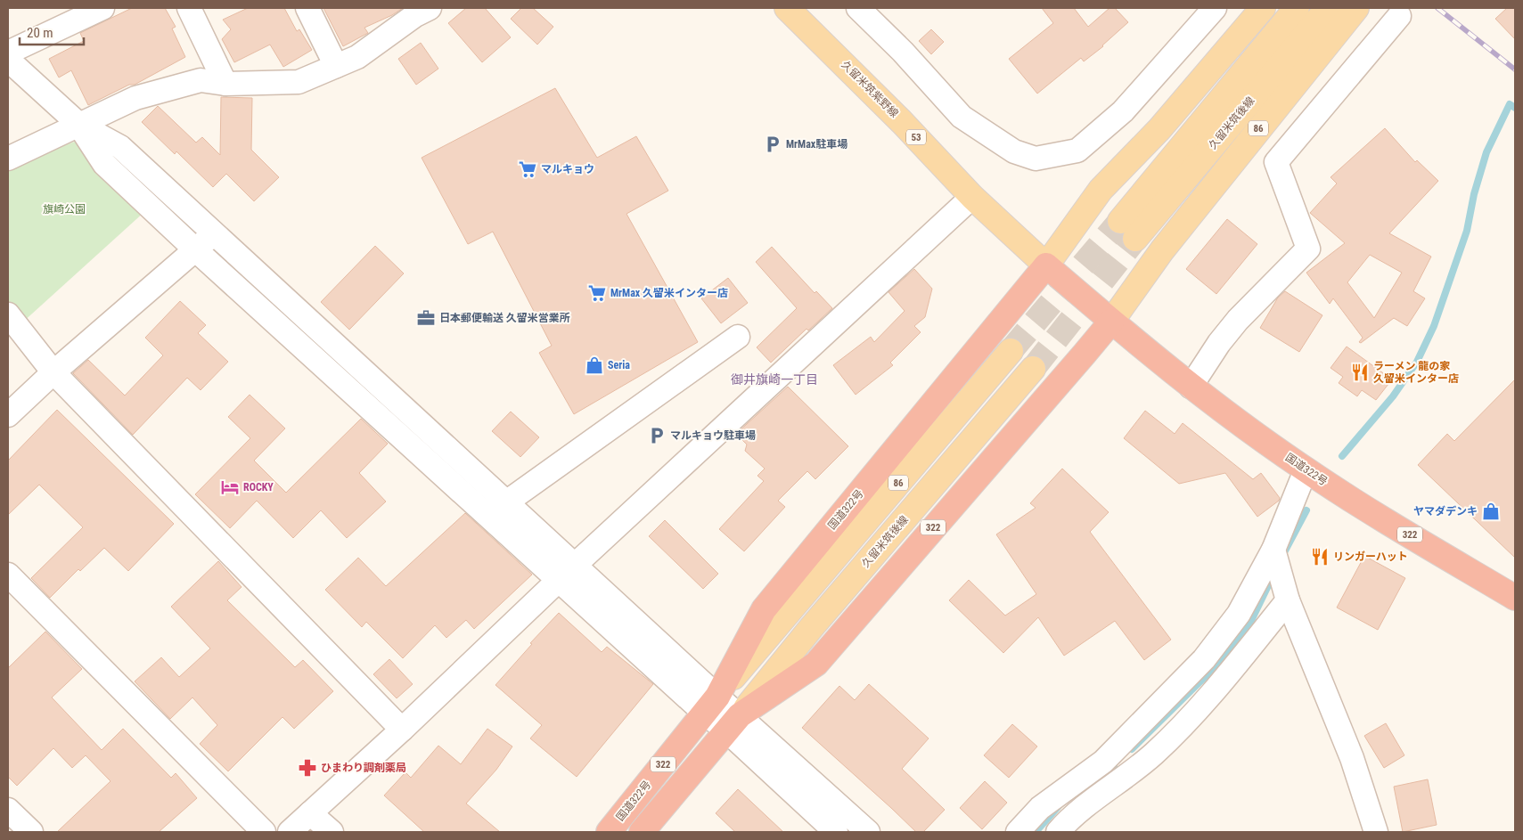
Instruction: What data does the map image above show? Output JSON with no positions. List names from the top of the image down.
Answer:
{
  "streets": {
    "highway": ["国道322号", "322"],
    "main road": [
      "久留米筑紫野線",
      "久留米筑後線",
      "86",
      "53"
    ]
  },
  "crossings": [
    ["久留米筑紫野線", "国道322号"],
    ["久留米筑後線", "322"],
    ["86", "国道322号"],
    ["86", "322"],
    ["国道322号", "322"]
  ],
  "districts": ["御井旗崎一丁目"],
  "parks": ["旗崎公園"],
  "places": {
    "parking": ["MrMax駐車場", "マルキョウ駐車場"],
    "supermarket": ["マルキョウ", "MrMax 久留米インター店"],
    "office": ["日本郵便輸送 久留米営業所"],
    "shop": ["Seria", "ヤマダデンキ"],
    "restaurant": ["ラーメン 龍の家 久留米インター店", "リンガーハット"],
    "hotel": ["ROCKY"],
    "pharmacy": ["ひまわり調剤薬局"]
  },
  "scale_bar": "20 m"
}
